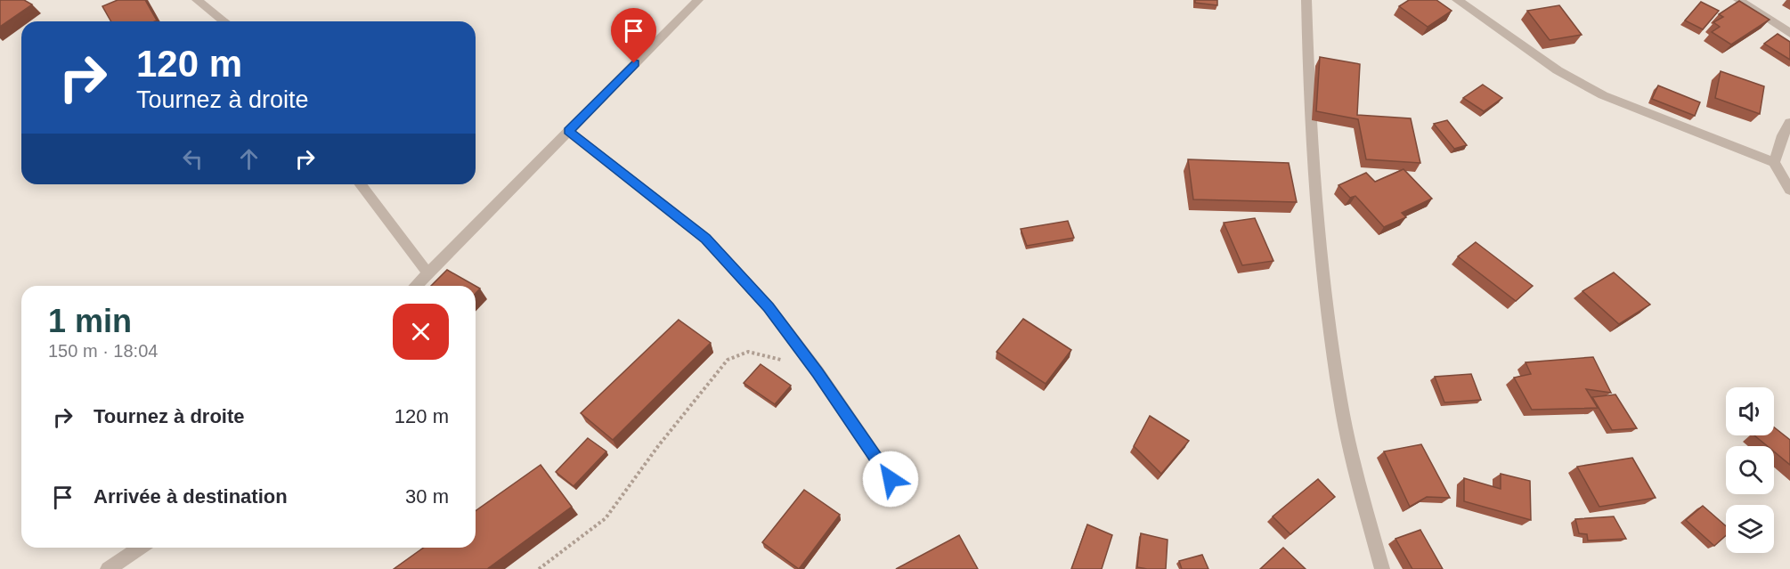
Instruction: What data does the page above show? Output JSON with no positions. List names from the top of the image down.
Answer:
{
  "page": {
    "turn": ["120 m", "Tournez à droite"],
    "heading": ["1 min", "150 m · 18:04"],
    "list": [
      {
        "name": "Tournez à droite",
        "value": "120 m"
      },
      {
        "name": "Arrivée à destination",
        "value": "30 m"
      }
    ]
  }
}
